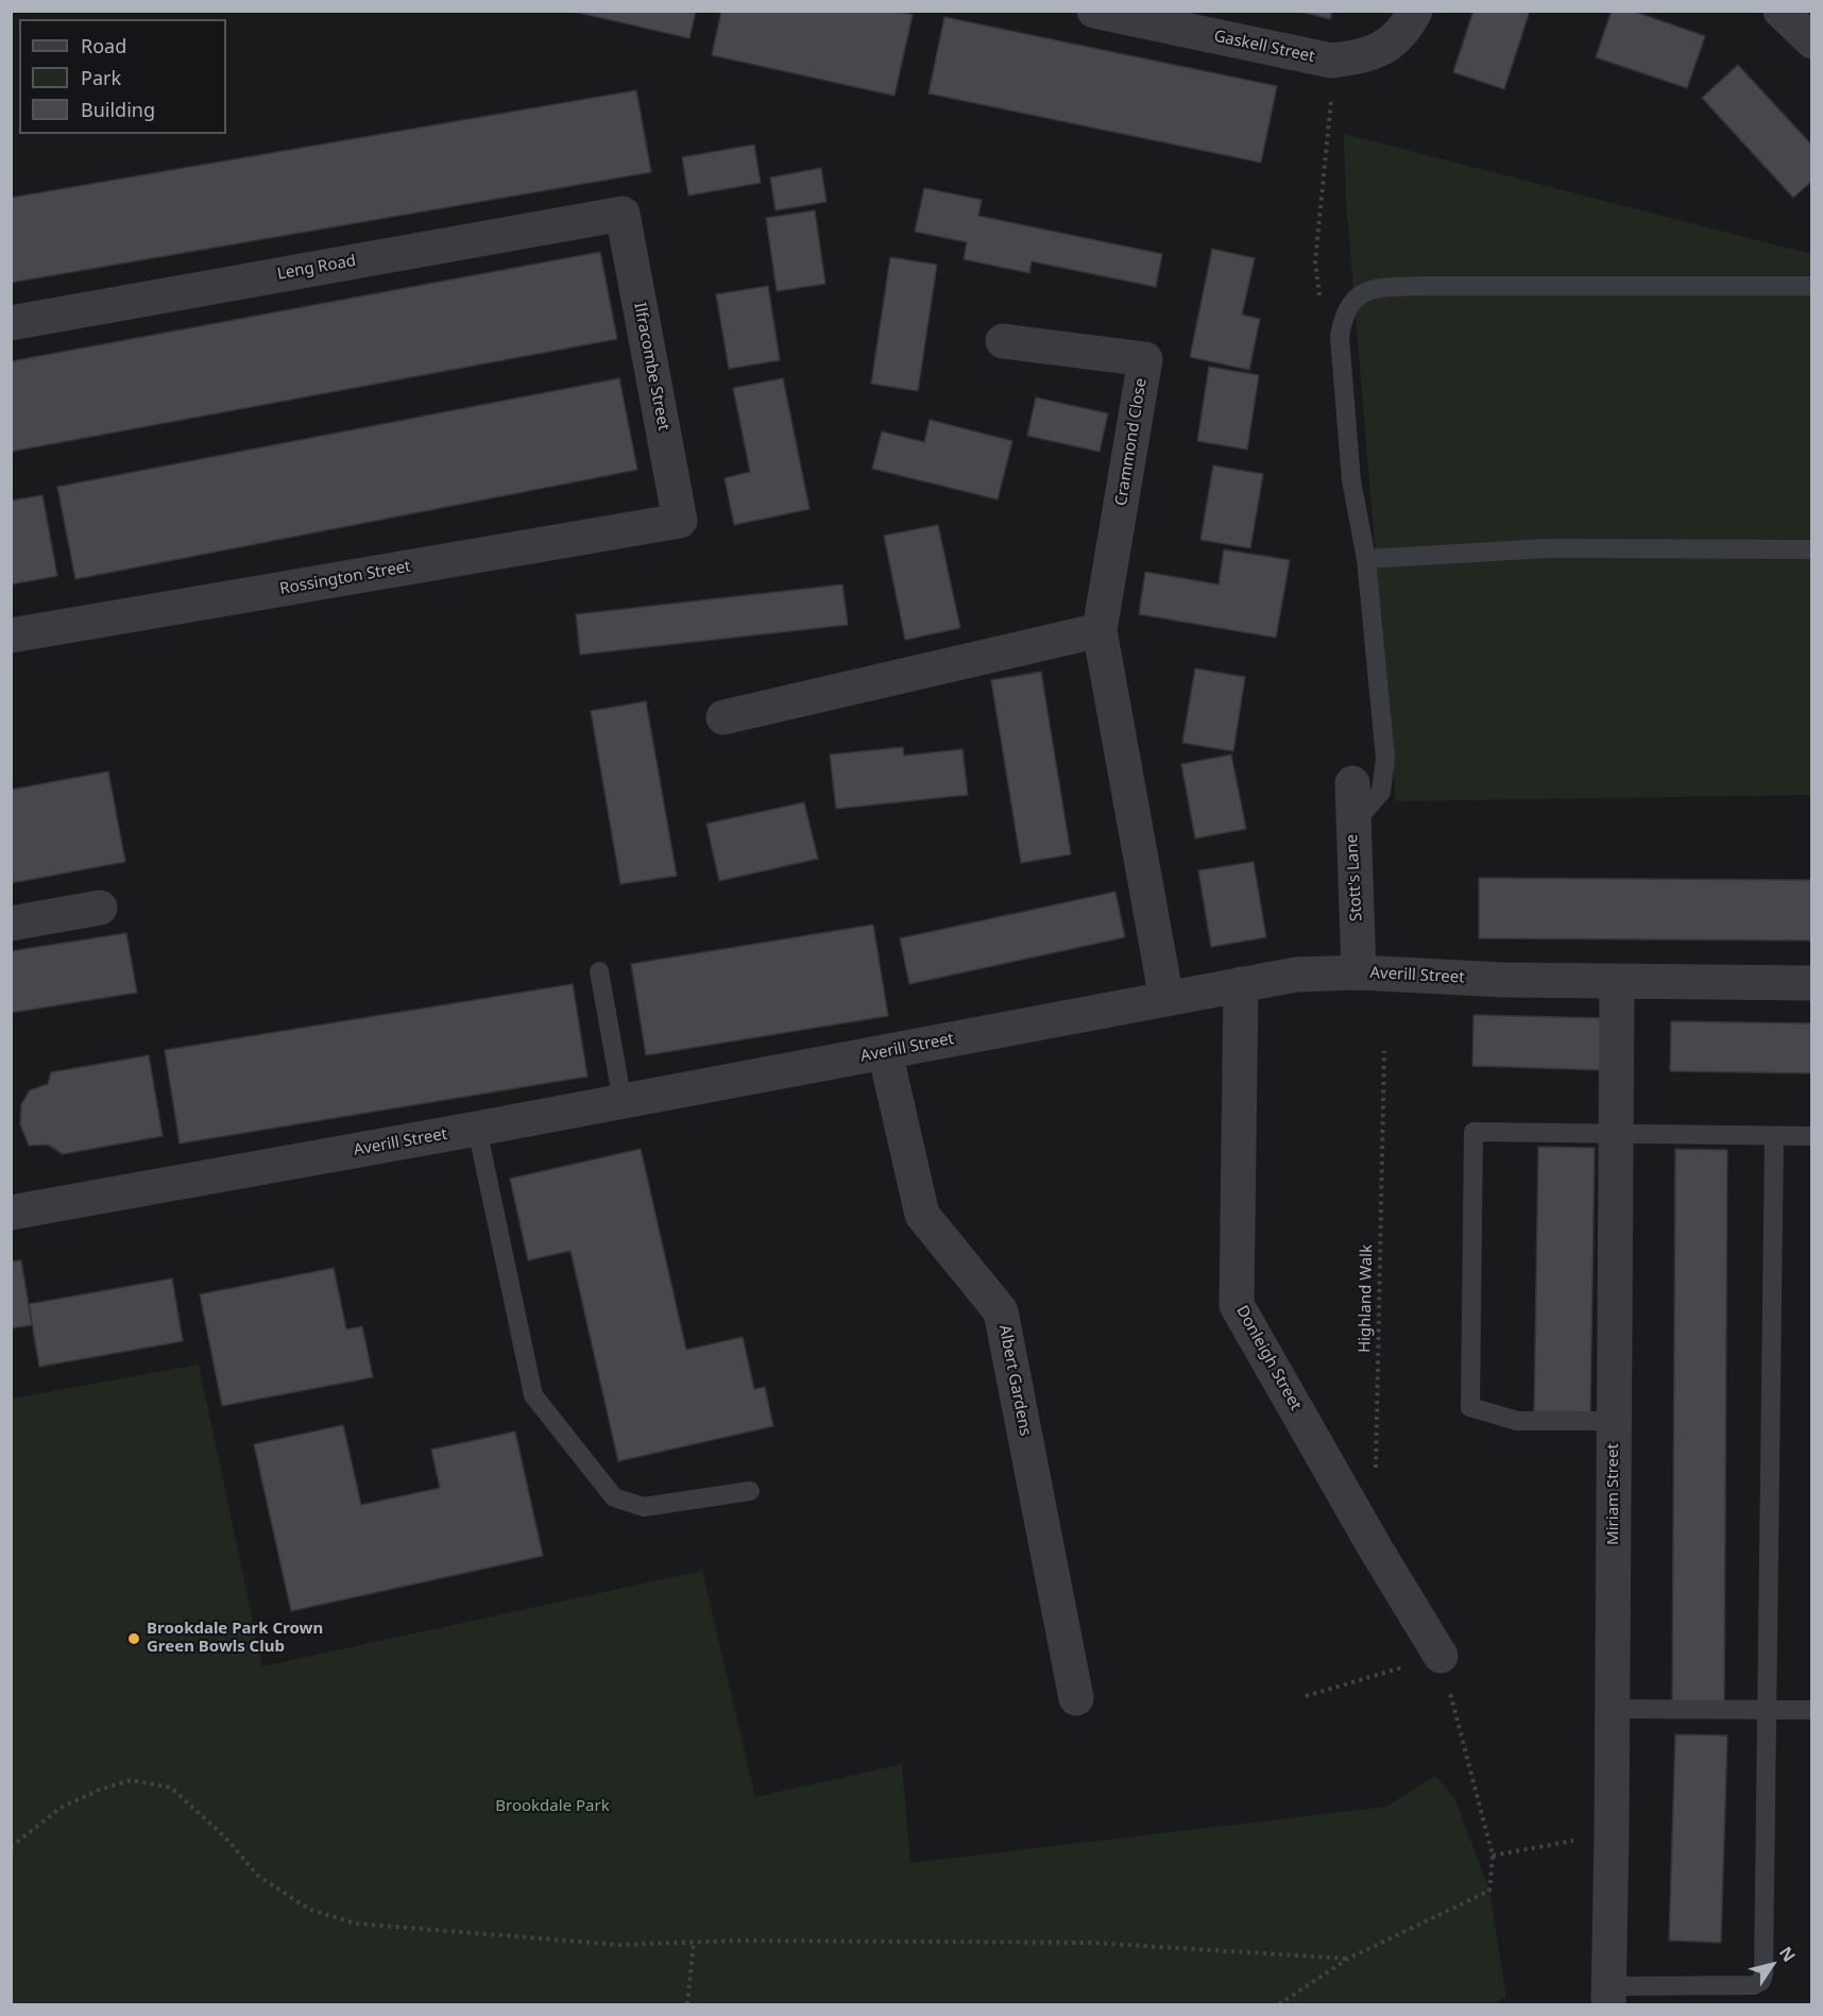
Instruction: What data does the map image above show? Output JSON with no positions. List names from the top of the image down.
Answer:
{
  "streets": {
    "street": [
      "Gaskell Street",
      "Leng Road",
      "Ilfracombe Street",
      "Crammond Close",
      "Rossington Street",
      "Stott's Lane",
      "Averill Street",
      "Donleigh Street",
      "Albert Gardens",
      "Miriam Street"
    ],
    "path": ["Highland Walk"]
  },
  "crossings": [
    ["Leng Road", "Ilfracombe Street"],
    ["Ilfracombe Street", "Rossington Street"],
    ["Crammond Close", "Averill Street"],
    ["Stott's Lane", "Averill Street"],
    ["Averill Street", "Donleigh Street"],
    ["Averill Street", "Albert Gardens"],
    ["Averill Street", "Miriam Street"]
  ],
  "parks": ["Brookdale Park"],
  "places": ["Brookdale Park Crown Green Bowls Club"],
  "legend": ["Road", "Park", "Building"],
  "north": "top right"
}
